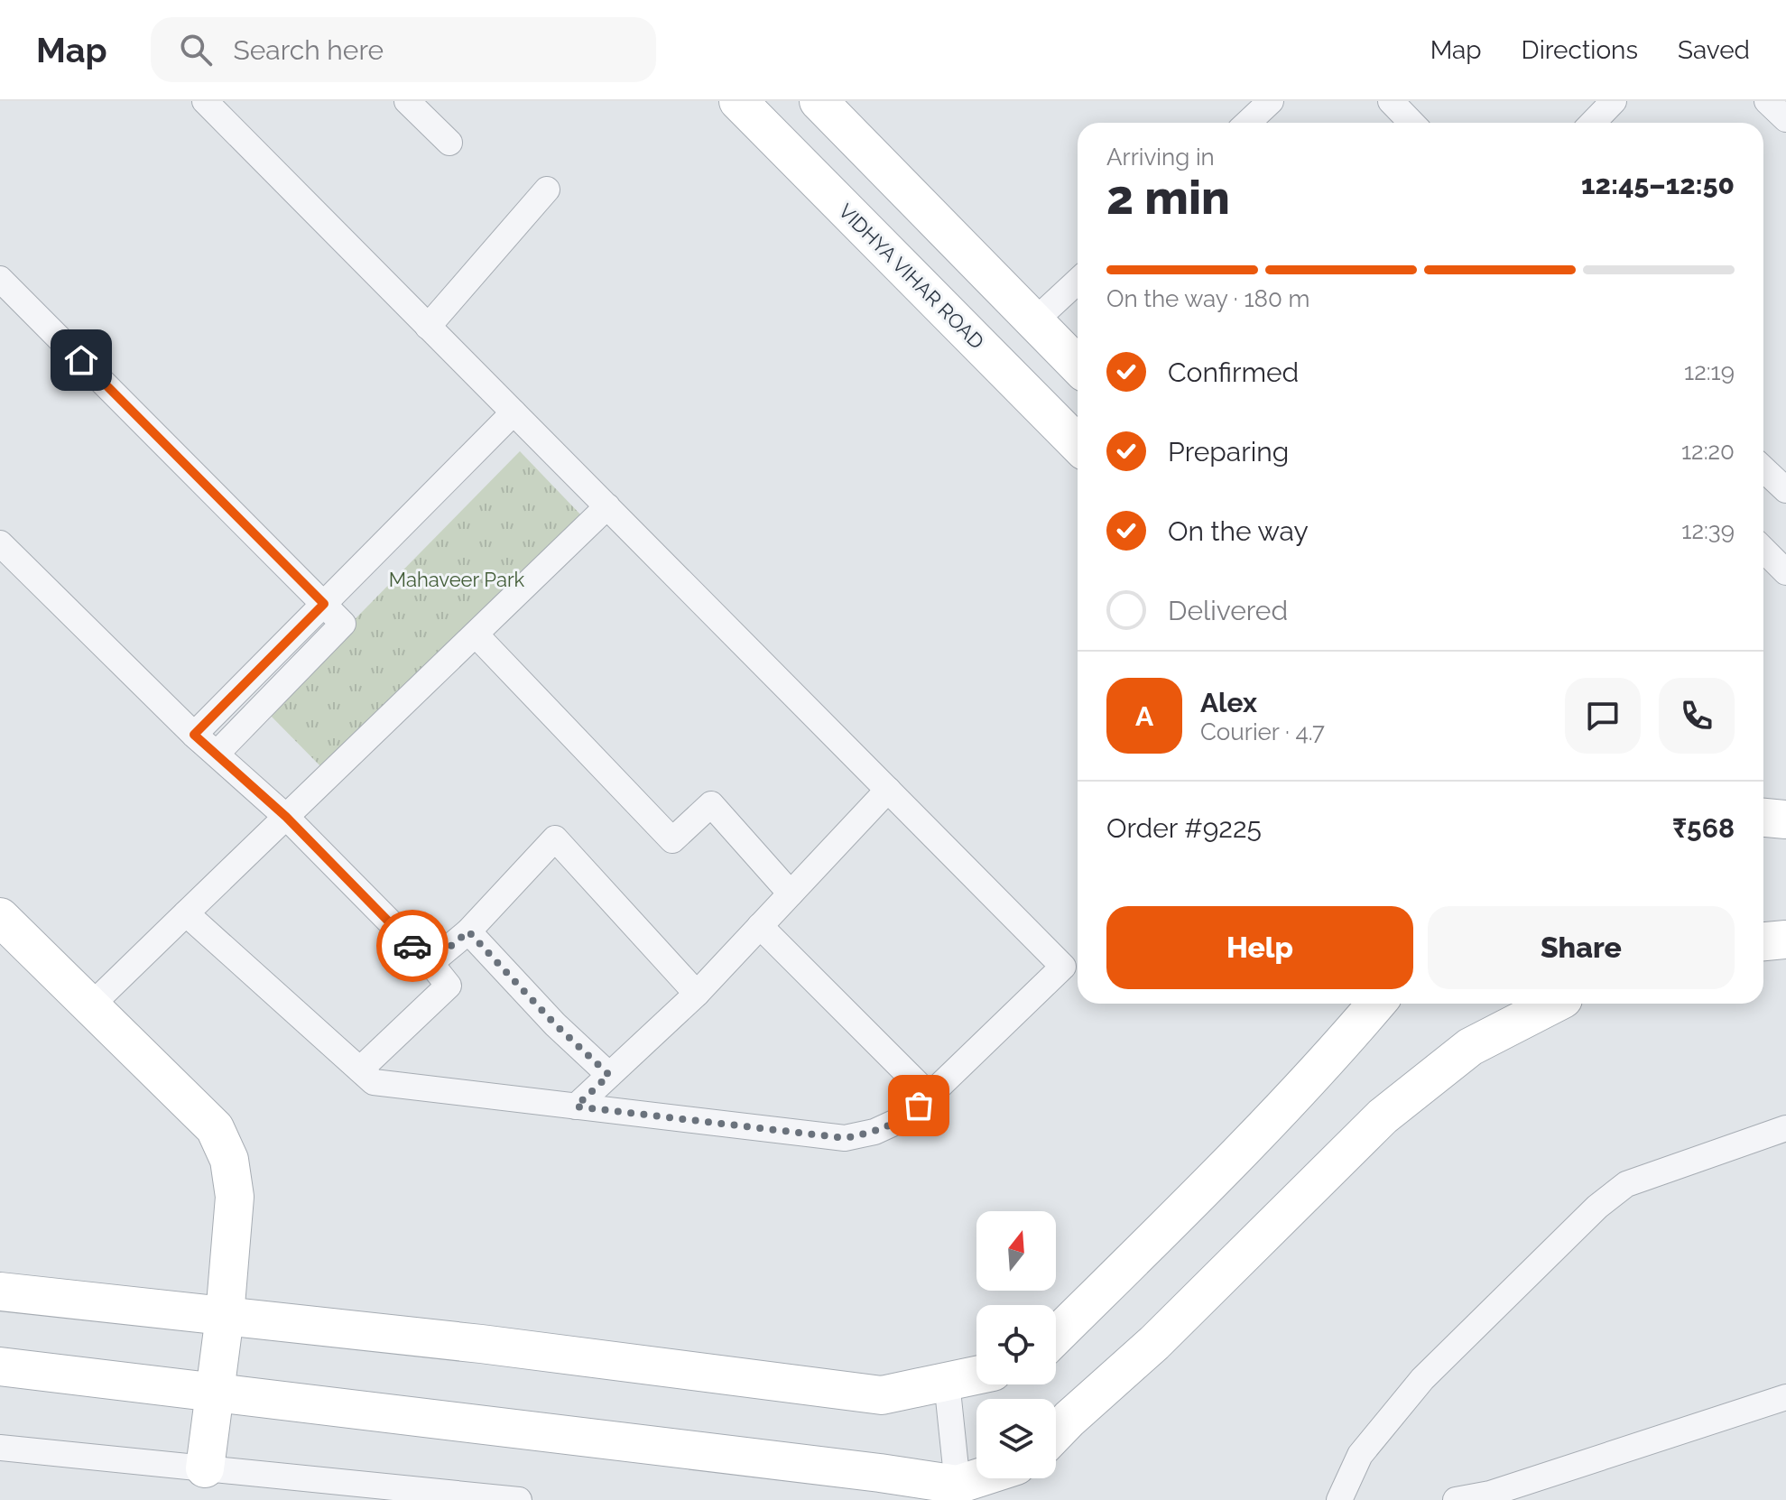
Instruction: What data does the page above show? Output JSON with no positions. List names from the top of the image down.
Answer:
{
  "streets": {
    "street": ["VIDHYA VIHAR ROAD"]
  },
  "parks": ["Mahaveer Park"],
  "north": "top",
  "page": {
    "header": "Map",
    "search": "Search here",
    "nav": ["Map", "Directions", "Saved"],
    "heading": ["2 min", "Arriving in", "12:45–12:50"],
    "panel": [
      "Alex",
      "Courier · 4.7",
      "Order #9225",
      "₹568"
    ],
    "bar": "On the way · 180 m",
    "list": [
      ["Confirmed", "12:19"],
      ["Preparing", "12:20"],
      ["On the way", "12:39"],
      "Delivered"
    ],
    "round": "A",
    "buttons": ["Help", "Share"]
  }
}
